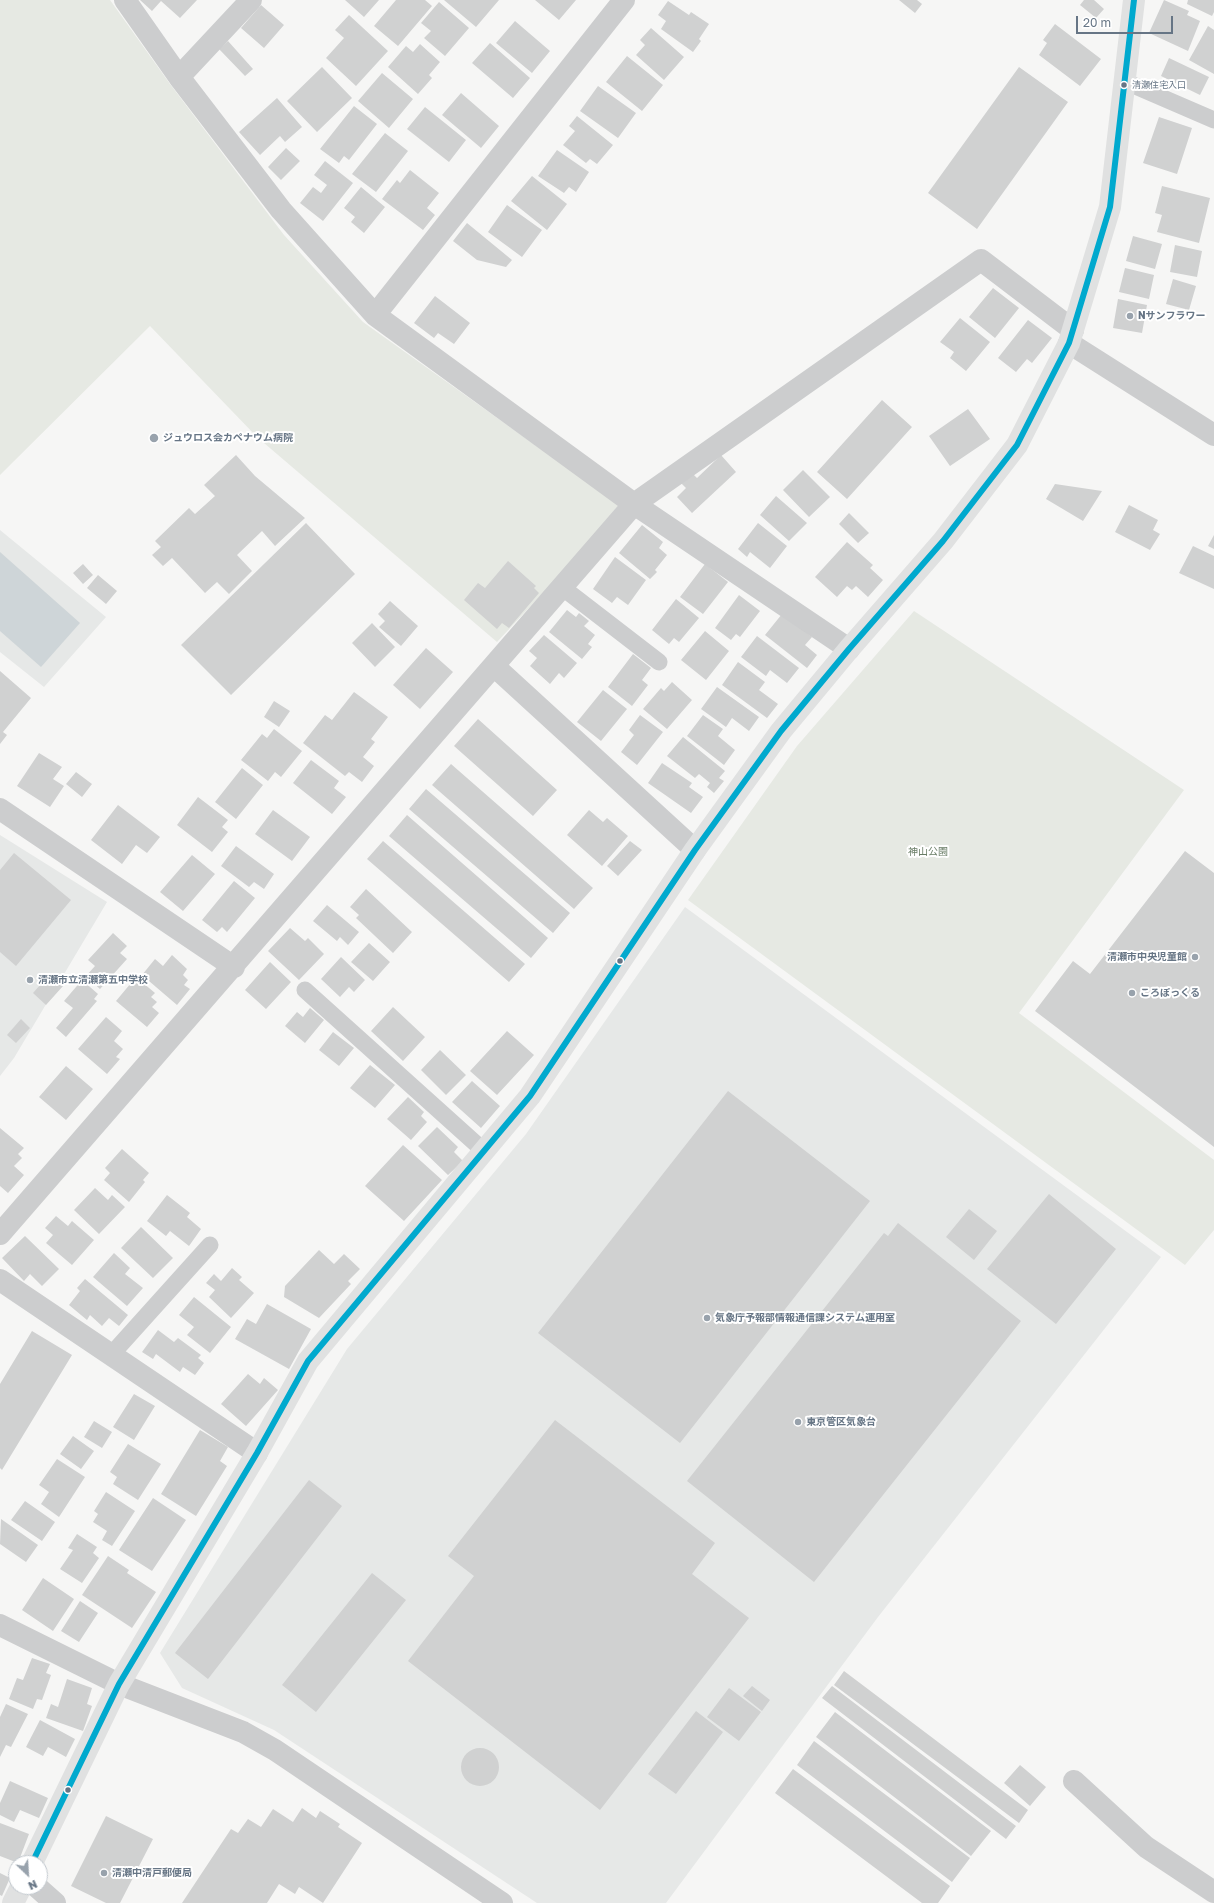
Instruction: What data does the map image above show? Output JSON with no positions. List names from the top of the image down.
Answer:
{
  "parks": ["神山公園"],
  "places": [
    "清瀬住宅入口",
    "Nサンフラワー",
    "ジュウロス会カペナウム病院",
    "清瀬市中央児童館",
    "清瀬市立清瀬第五中学校",
    "ころぽっくる",
    "気象庁予報部情報通信課システム運用室",
    "東京管区気象台",
    "清瀬中清戸郵便局"
  ],
  "scale_bar": "20 m",
  "north": "bottom right"
}
